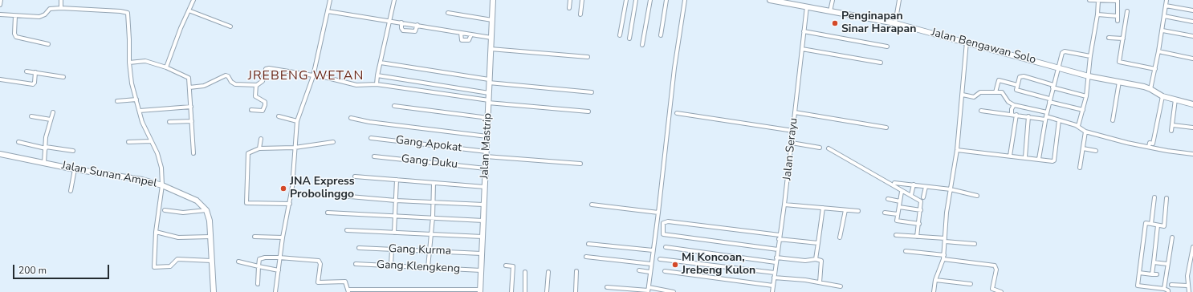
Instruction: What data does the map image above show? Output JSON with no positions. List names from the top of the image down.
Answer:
{
  "streets": {
    "main road": ["Jalan Bengawan Solo", "Jalan Mastrip", "Jalan Sunan Ampel"],
    "street": [
      "Gang Apokat",
      "Jalan Serayu",
      "Gang Duku",
      "Gang Kurma",
      "Gang Klengkeng"
    ]
  },
  "crossings": [
    ["Jalan Bengawan Solo", "Jalan Serayu"],
    ["Gang Apokat", "Jalan Mastrip"],
    ["Jalan Mastrip", "Gang Duku"],
    ["Jalan Mastrip", "Gang Kurma"],
    ["Jalan Mastrip", "Gang Klengkeng"]
  ],
  "districts": ["JREBENG WETAN"],
  "places": ["Penginapan Sinar Harapan", "JNA Express Probolinggo", "Mi Koncoan, Jrebeng Kulon"],
  "scale_bar": "200 m"
}
